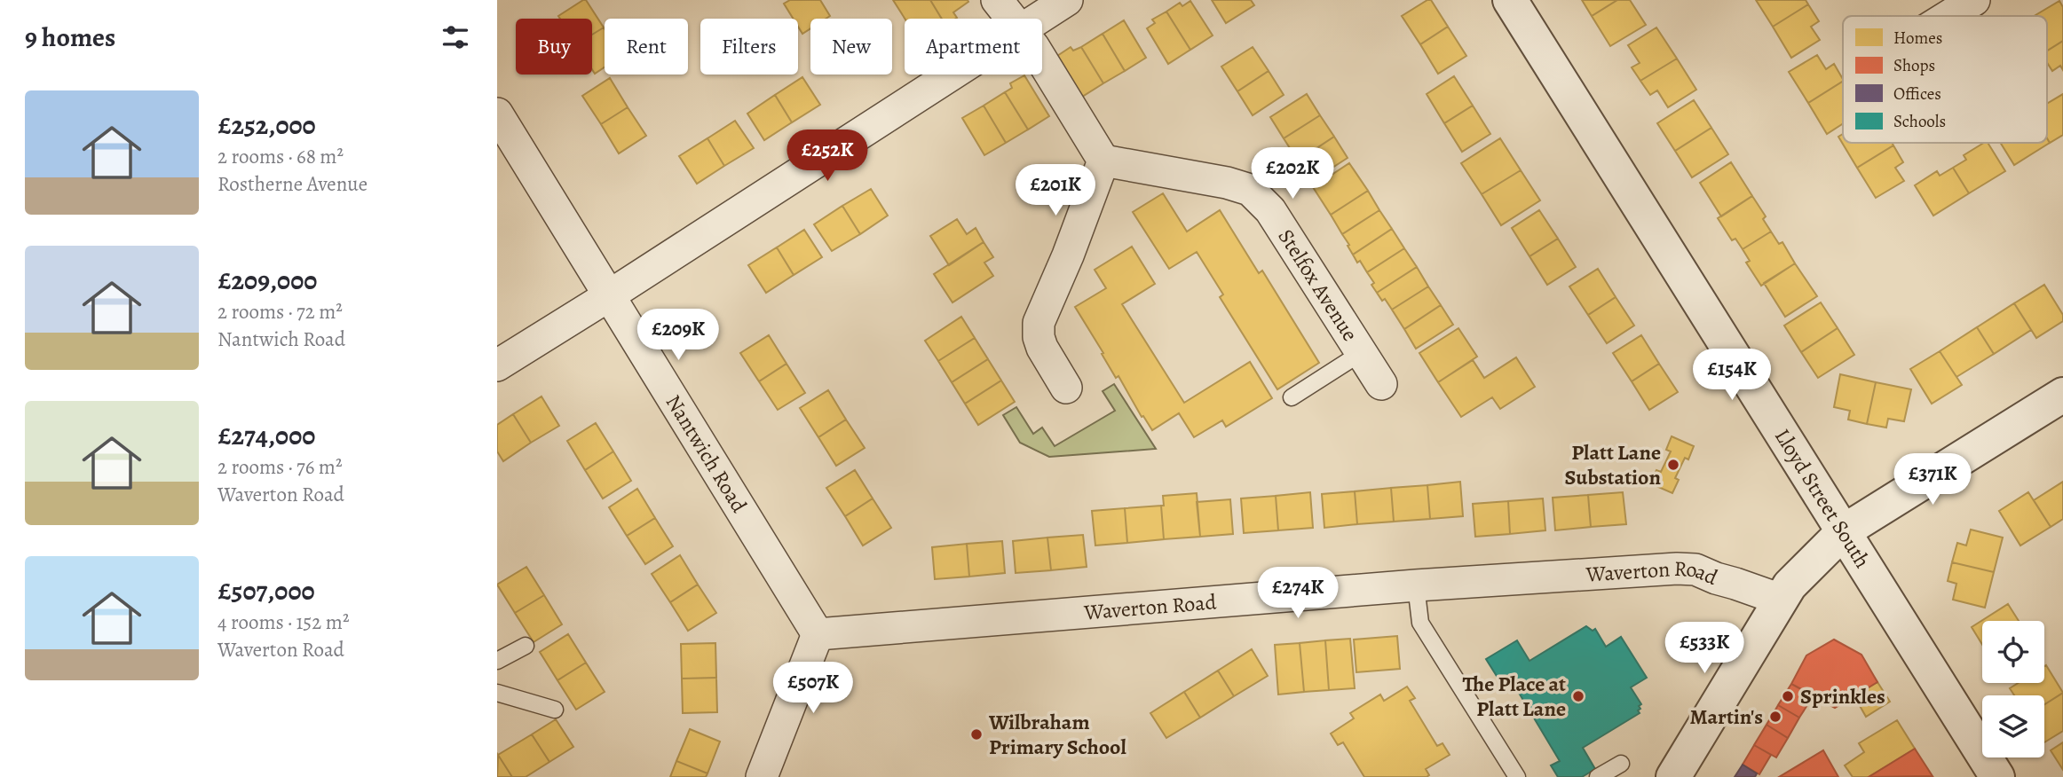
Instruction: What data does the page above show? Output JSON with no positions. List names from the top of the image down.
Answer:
{
  "streets": {
    "street": [
      "Stelfox Avenue",
      "Nantwich Road",
      "Lloyd Street South",
      "Waverton Road"
    ]
  },
  "crossings": [
    ["Nantwich Road", "Waverton Road"]
  ],
  "places": [
    "Platt Lane Substation",
    "The Place at Platt Lane",
    "Sprinkles",
    "Martin's",
    "Wilbraham Primary School"
  ],
  "legend": [
    "Homes",
    "Shops",
    "Offices",
    "Schools"
  ],
  "page": {
    "heading": "9 homes",
    "chip": [
      "Buy",
      "Rent",
      "Filters",
      "New",
      "Apartment"
    ],
    "list": [
      {
        "name": "£252,000",
        "note": "2 rooms · 68 m² · Rostherne Avenue"
      },
      {
        "name": "£209,000",
        "note": "2 rooms · 72 m² · Nantwich Road"
      },
      {
        "name": "£274,000",
        "note": "2 rooms · 76 m² · Waverton Road"
      },
      {
        "name": "£507,000",
        "note": "4 rooms · 152 m² · Waverton Road"
      }
    ],
    "price": [
      "£252K",
      "£202K",
      "£201K",
      "£209K",
      "£154K",
      "£371K",
      "£274K",
      "£533K",
      "£507K"
    ]
  }
}
